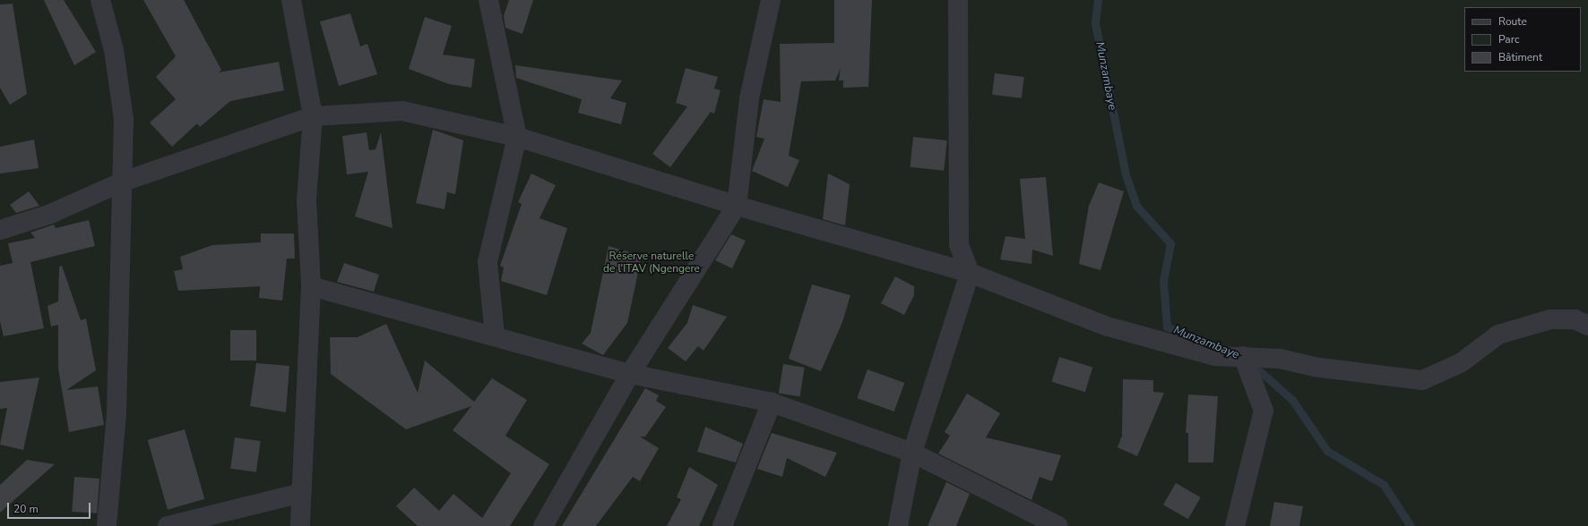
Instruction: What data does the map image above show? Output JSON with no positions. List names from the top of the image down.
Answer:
{
  "water": ["Munzambaye"],
  "parks": ["Réserve naturelle de l'ITAV (Ngengere"],
  "legend": ["Route", "Parc", "Bâtiment"],
  "scale_bar": "20 m"
}
